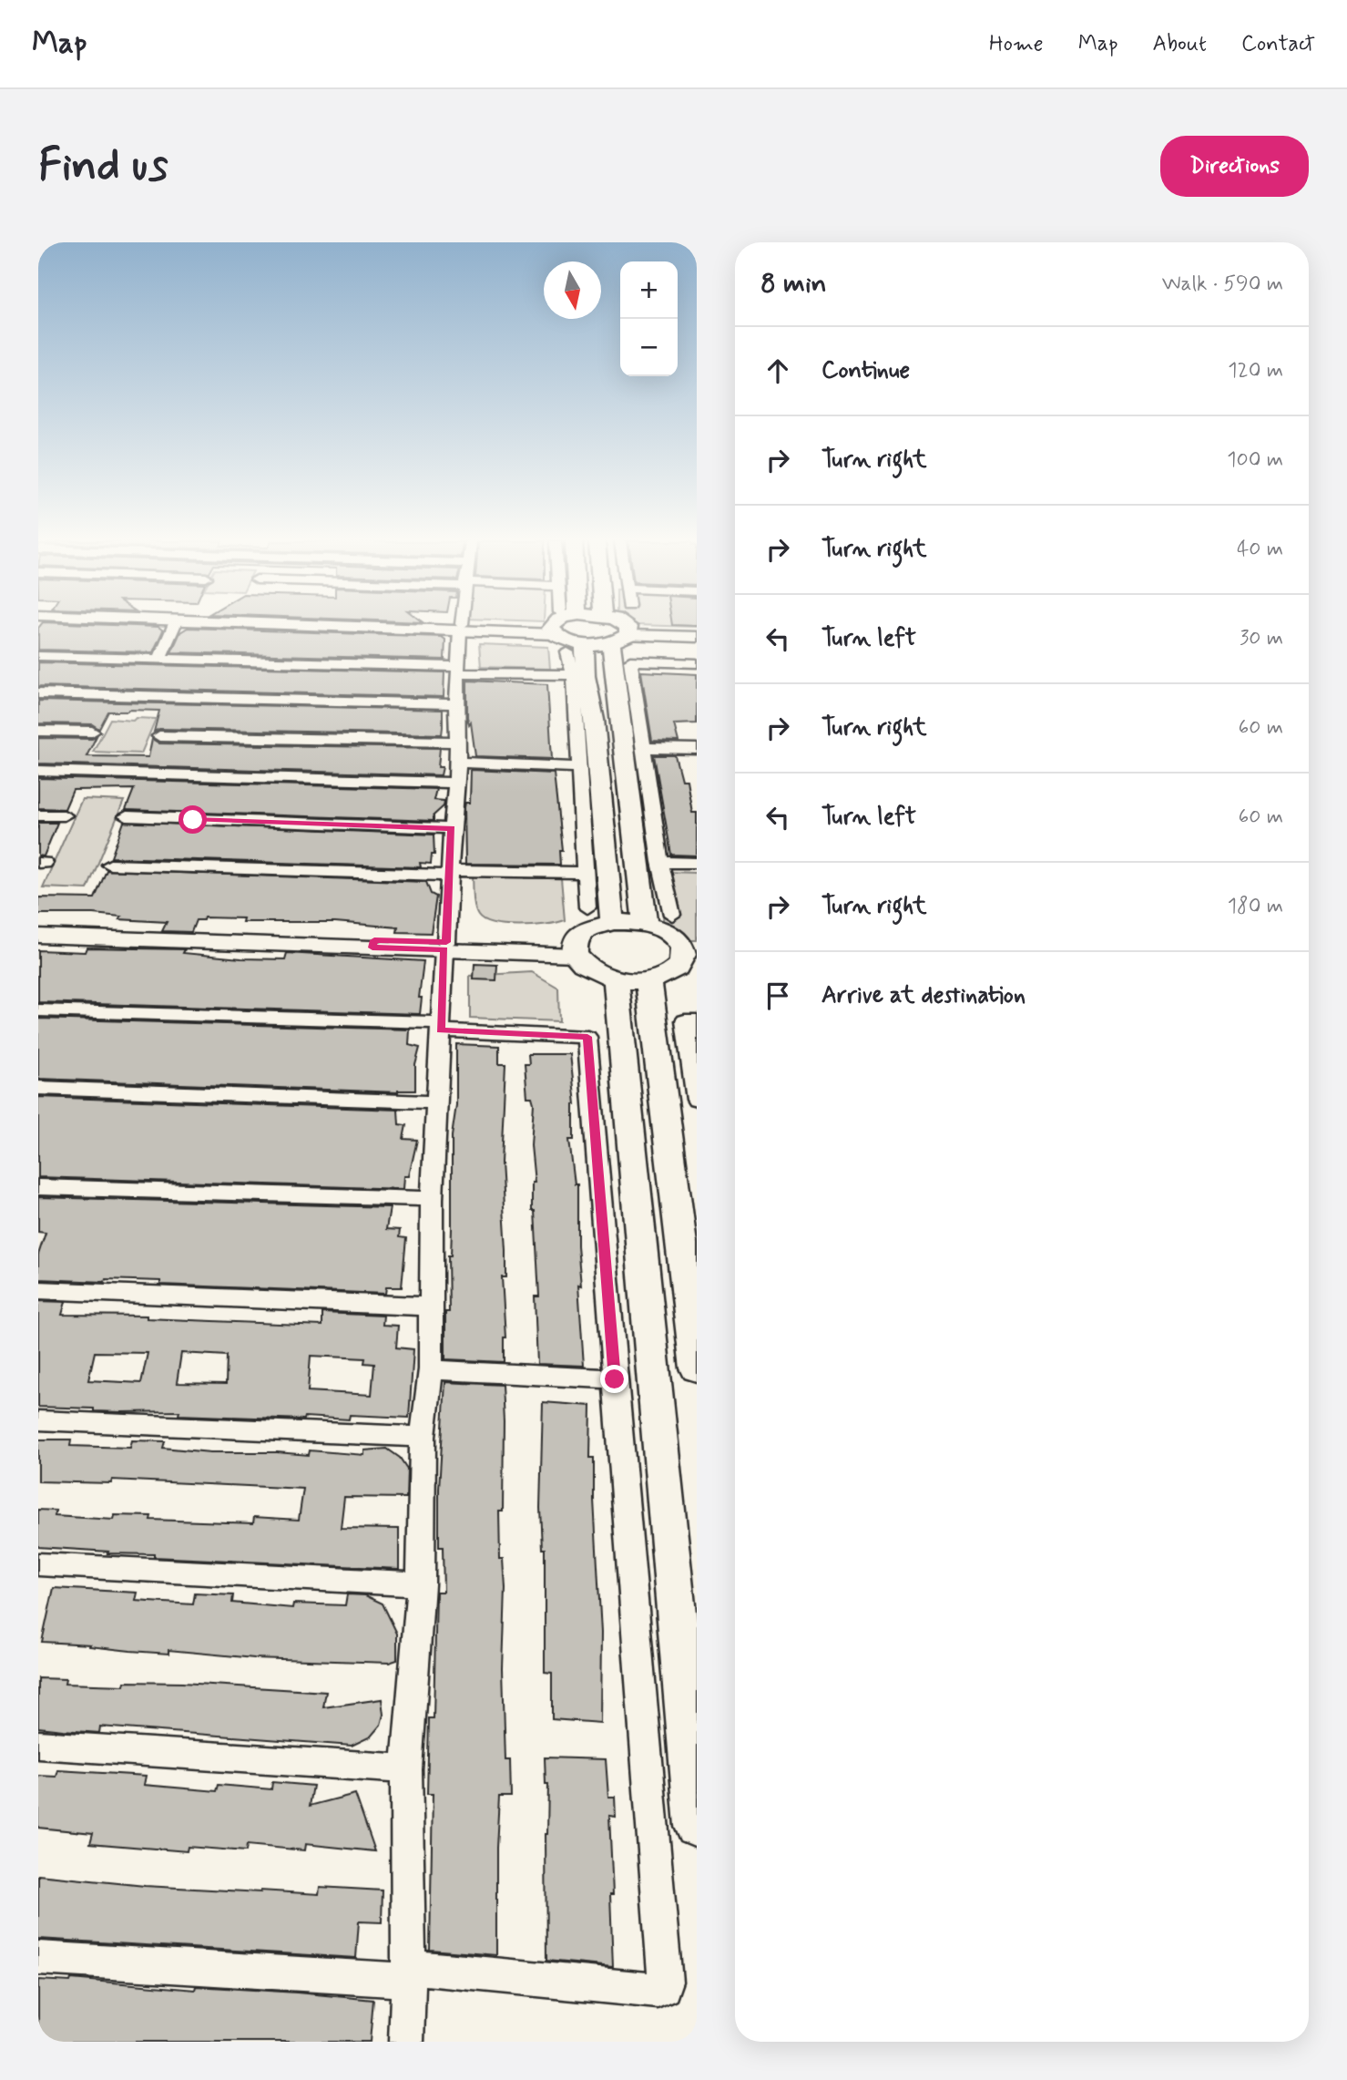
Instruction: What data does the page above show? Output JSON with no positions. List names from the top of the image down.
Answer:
{
  "north": "bottom",
  "page": {
    "header": "Map",
    "nav": [
      "Home",
      "Map",
      "About",
      "Contact"
    ],
    "buttons": "Directions",
    "title": "Find us",
    "heading": ["8 min", "Walk · 590 m"],
    "map_buttons": ["+", "−"],
    "list": [
      ["Continue", "120 m"],
      ["Turn right", "100 m"],
      ["Turn right", "40 m"],
      ["Turn left", "30 m"],
      ["Turn right", "60 m"],
      ["Turn left", "60 m"],
      ["Turn right", "180 m"],
      "Arrive at destination"
    ]
  }
}
